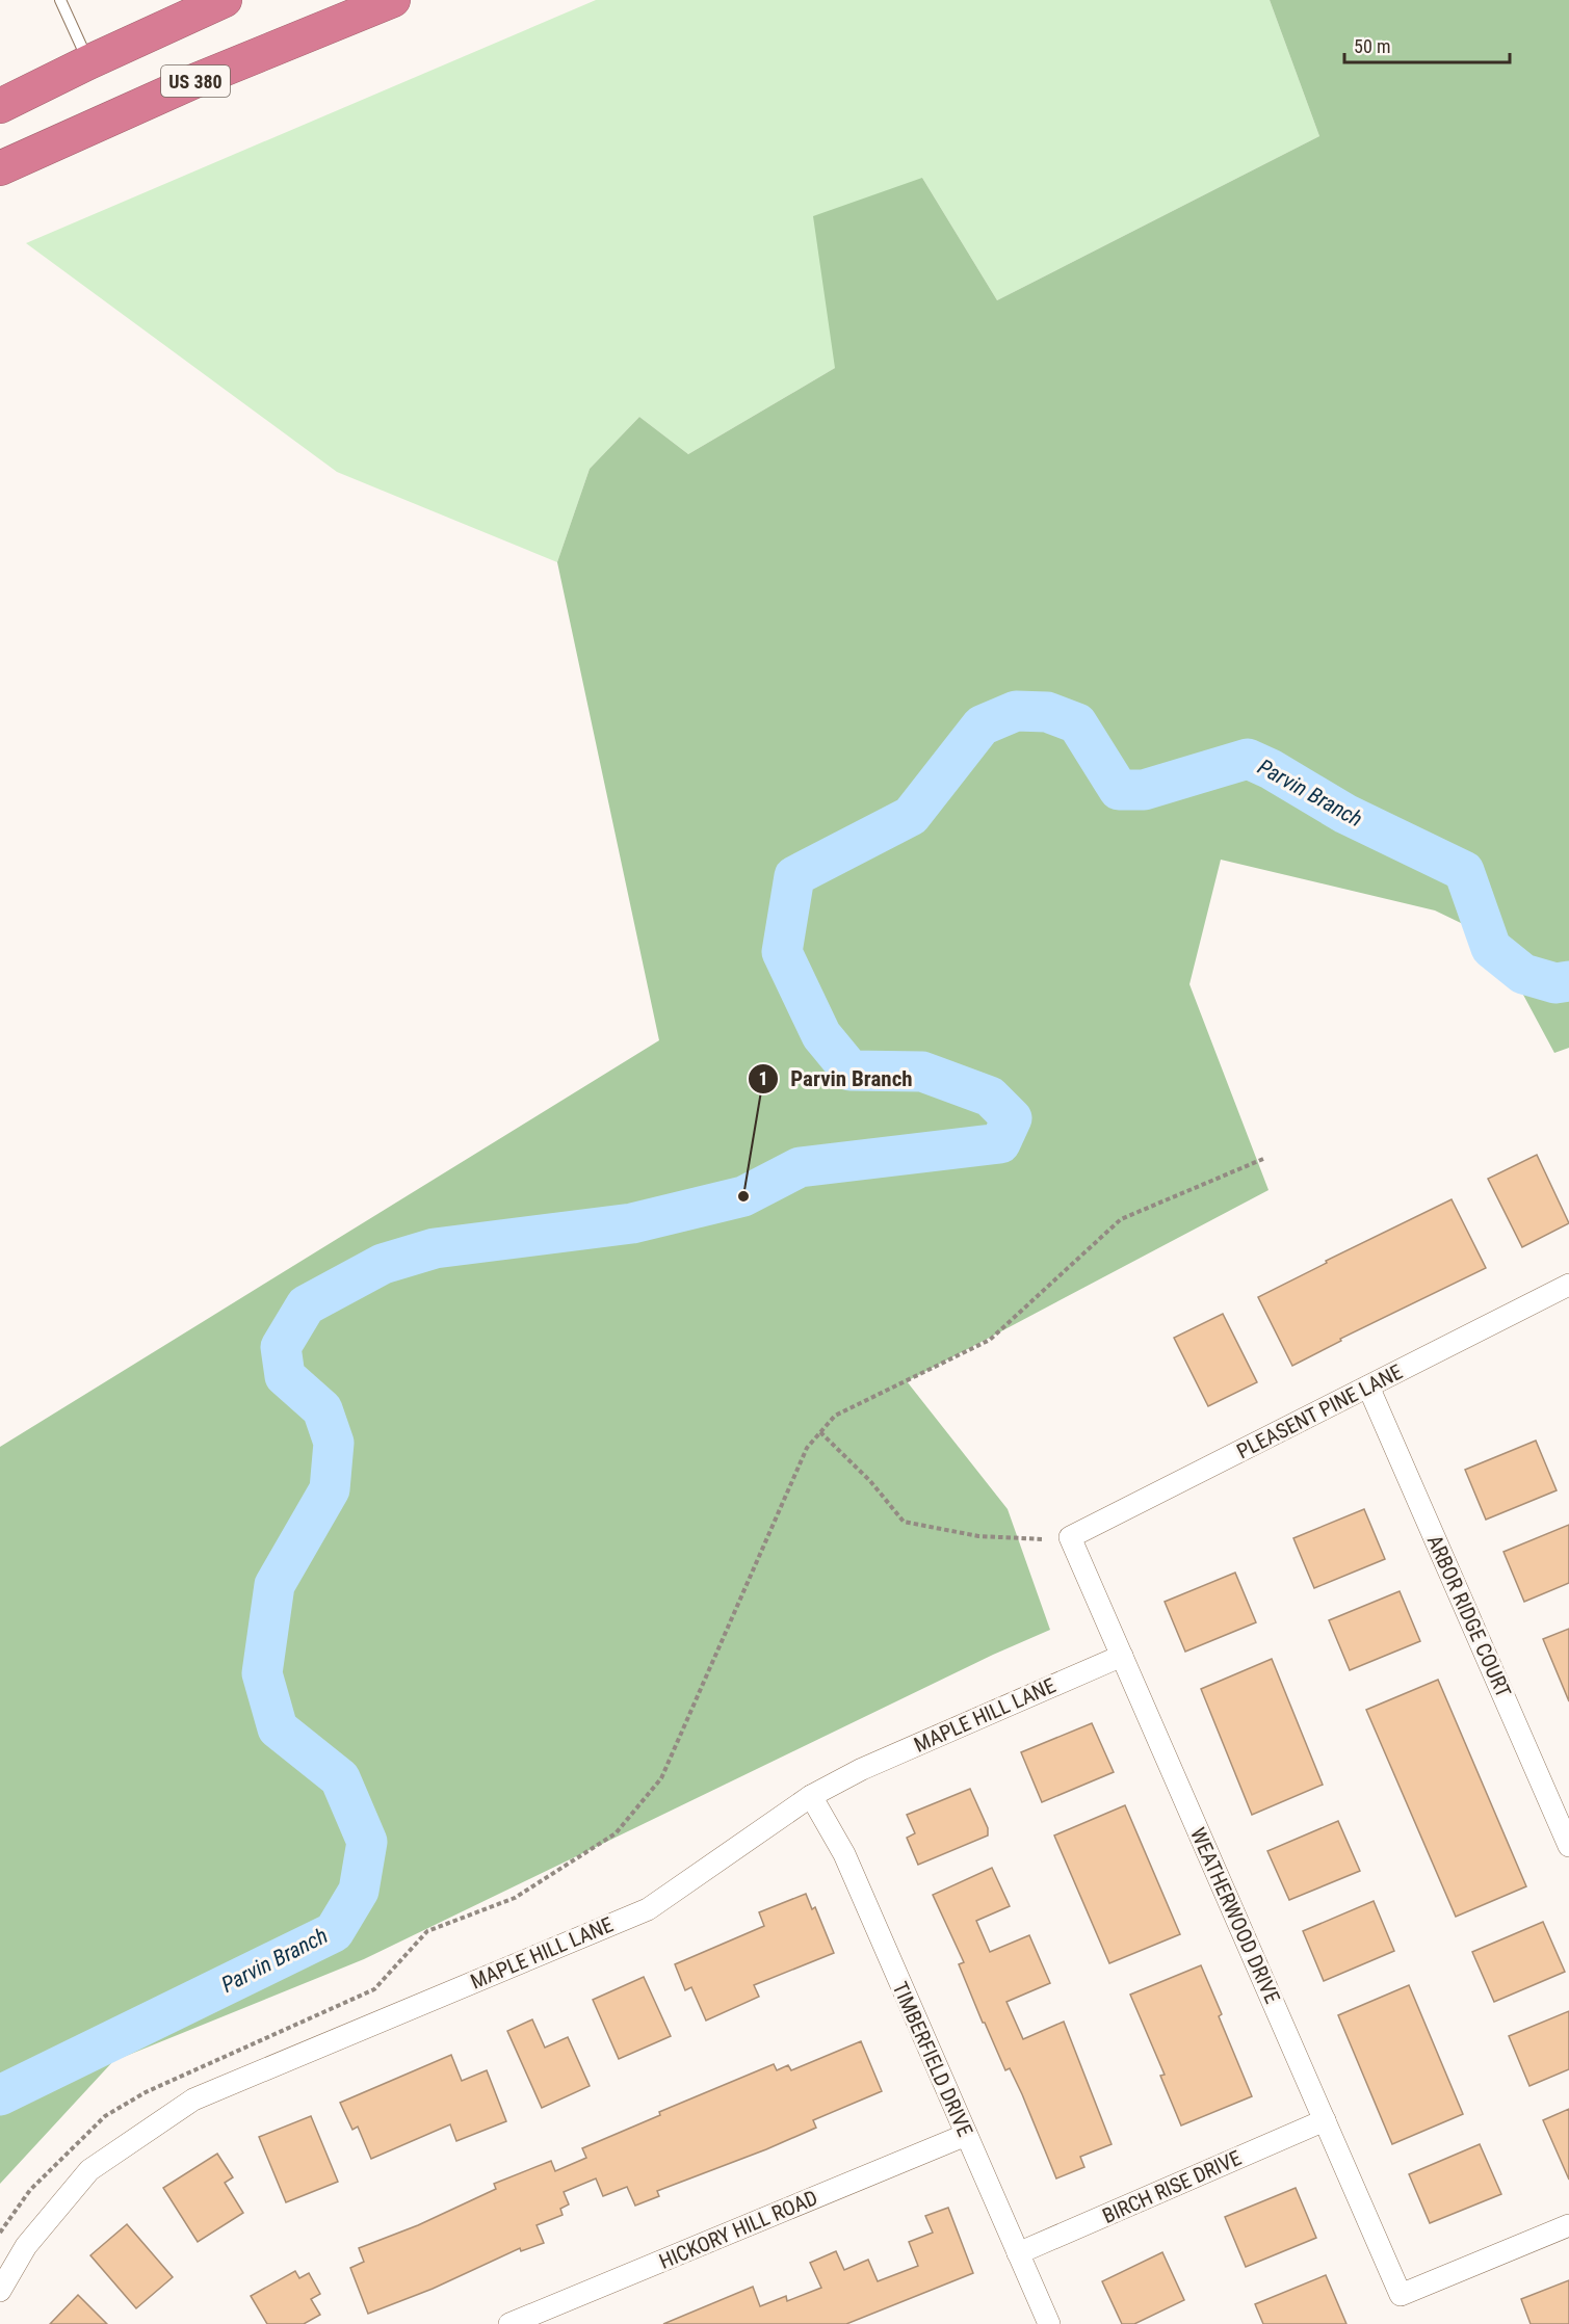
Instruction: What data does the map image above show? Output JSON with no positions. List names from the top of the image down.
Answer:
{
  "streets": {
    "highway": ["US 380"],
    "street": [
      "PLEASENT PINE LANE",
      "ARBOR RIDGE COURT",
      "MAPLE HILL LANE",
      "WEATHERWOOD DRIVE",
      "TIMBERFIELD DRIVE",
      "BIRCH RISE DRIVE",
      "HICKORY HILL ROAD"
    ]
  },
  "crossings": [
    ["PLEASENT PINE LANE", "ARBOR RIDGE COURT"],
    ["PLEASENT PINE LANE", "WEATHERWOOD DRIVE"],
    ["MAPLE HILL LANE", "WEATHERWOOD DRIVE"],
    ["MAPLE HILL LANE", "TIMBERFIELD DRIVE"],
    ["WEATHERWOOD DRIVE", "BIRCH RISE DRIVE"],
    ["TIMBERFIELD DRIVE", "BIRCH RISE DRIVE"],
    ["TIMBERFIELD DRIVE", "HICKORY HILL ROAD"]
  ],
  "water": ["Parvin Branch"],
  "places": ["Parvin Branch"],
  "scale_bar": "50 m"
}
